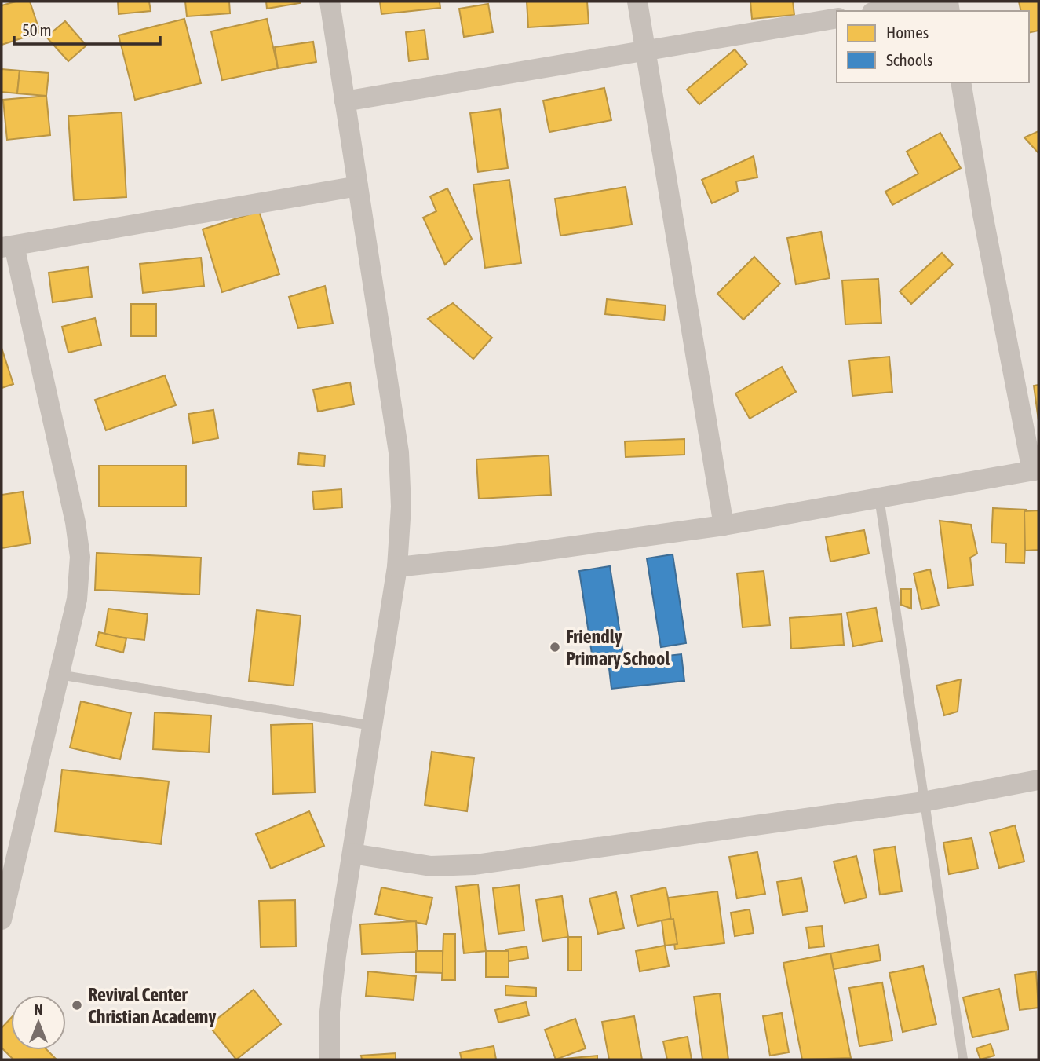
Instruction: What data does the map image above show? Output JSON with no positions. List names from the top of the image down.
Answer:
{
  "places": ["Friendly Primary School", "Revival Center Christian Academy"],
  "legend": ["Homes", "Schools"],
  "scale_bar": "50 m",
  "north": "top"
}
